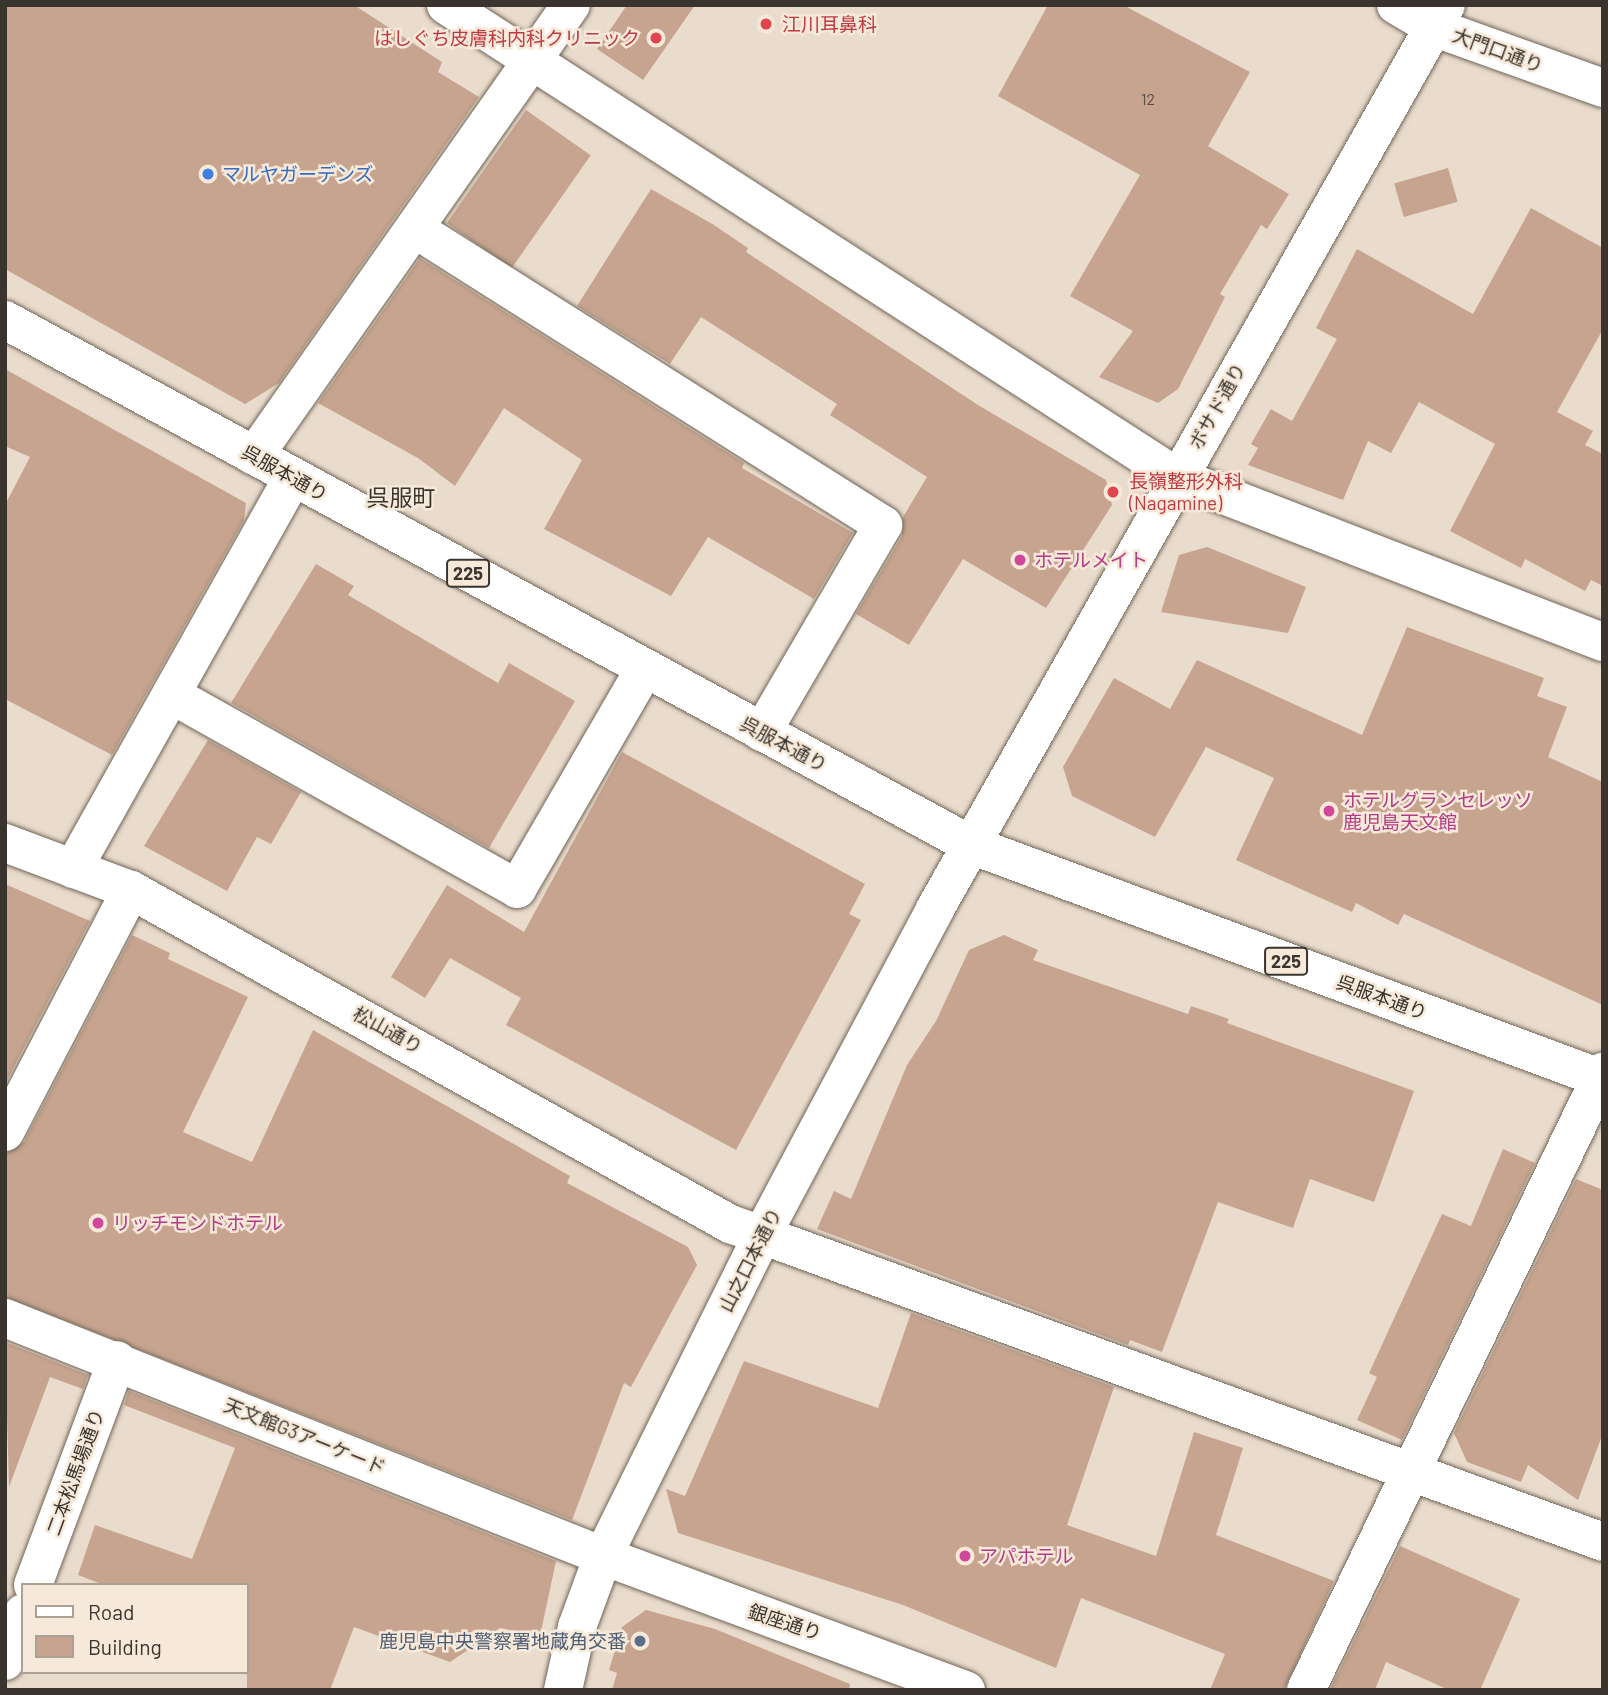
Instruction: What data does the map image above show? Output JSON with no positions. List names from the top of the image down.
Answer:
{
  "streets": {
    "main road": [
      "大門口通り",
      "ボサド通り",
      "呉服本通り",
      "225",
      "松山通り",
      "山之口本通り",
      "天文館G3アーケード",
      "二本松馬場通り",
      "銀座通り"
    ]
  },
  "crossings": [
    ["大門口通り", "ボサド通り"],
    ["ボサド通り", "呉服本通り"],
    ["ボサド通り", "山之口本通り"],
    ["呉服本通り", "山之口本通り"],
    ["松山通り", "山之口本通り"],
    ["山之口本通り", "天文館G3アーケード"],
    ["山之口本通り", "銀座通り"],
    ["天文館G3アーケード", "二本松馬場通り"],
    ["天文館G3アーケード", "銀座通り"]
  ],
  "districts": ["呉服町"],
  "places": [
    "江川耳鼻科",
    "はしぐち皮膚科内科クリニック",
    "マルヤガーデンズ",
    "長嶺整形外科 (Nagamine)",
    "ホテルメイト",
    "ホテルグランセレッソ 鹿児島天文館",
    "リッチモンドホテル",
    "アパホテル",
    "鹿児島中央警察署地蔵角交番"
  ],
  "house_numbers": ["12"],
  "legend": ["Road", "Building"]
}
